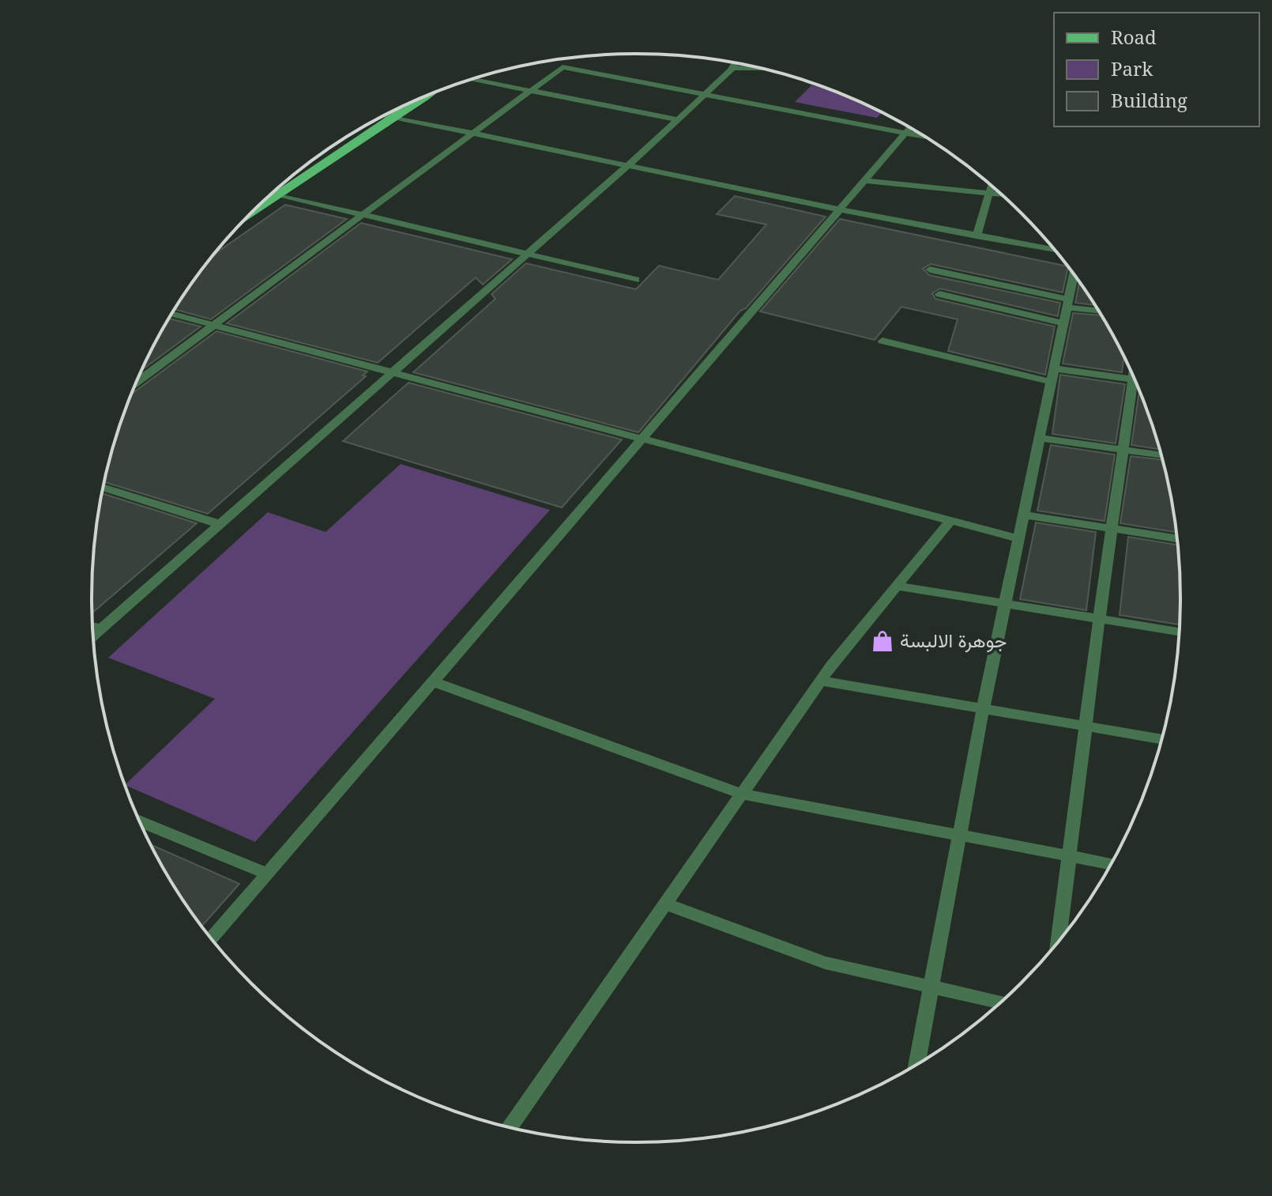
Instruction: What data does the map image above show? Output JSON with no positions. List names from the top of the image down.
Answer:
{
  "places": {
    "shop": ["جوهرة الالبسة"]
  },
  "legend": ["Road", "Park", "Building"]
}
